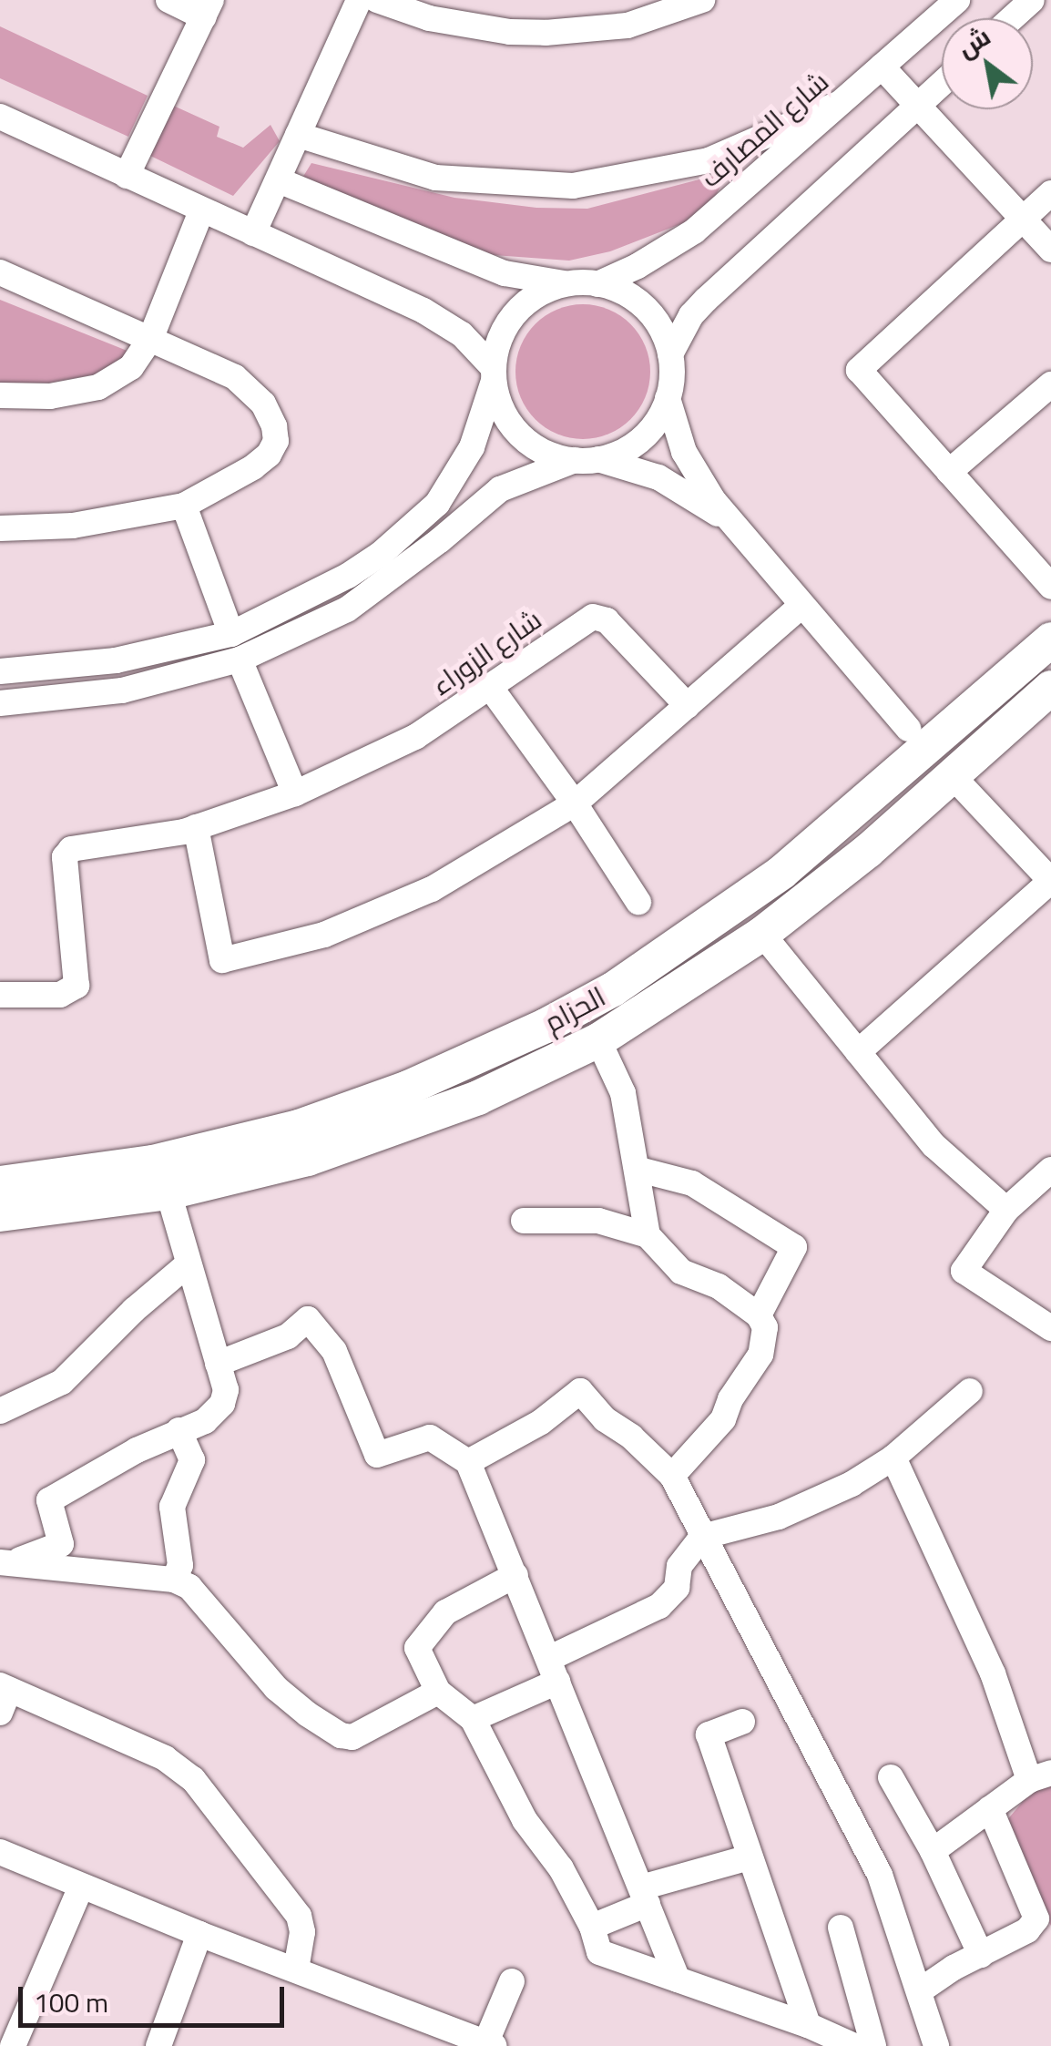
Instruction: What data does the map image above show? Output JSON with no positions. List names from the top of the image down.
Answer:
{
  "streets": {
    "main road": ["الحزام"],
    "street": ["شارع المصارف", "شارع الزوراء"]
  },
  "scale_bar": "100 m",
  "north": "top left"
}
